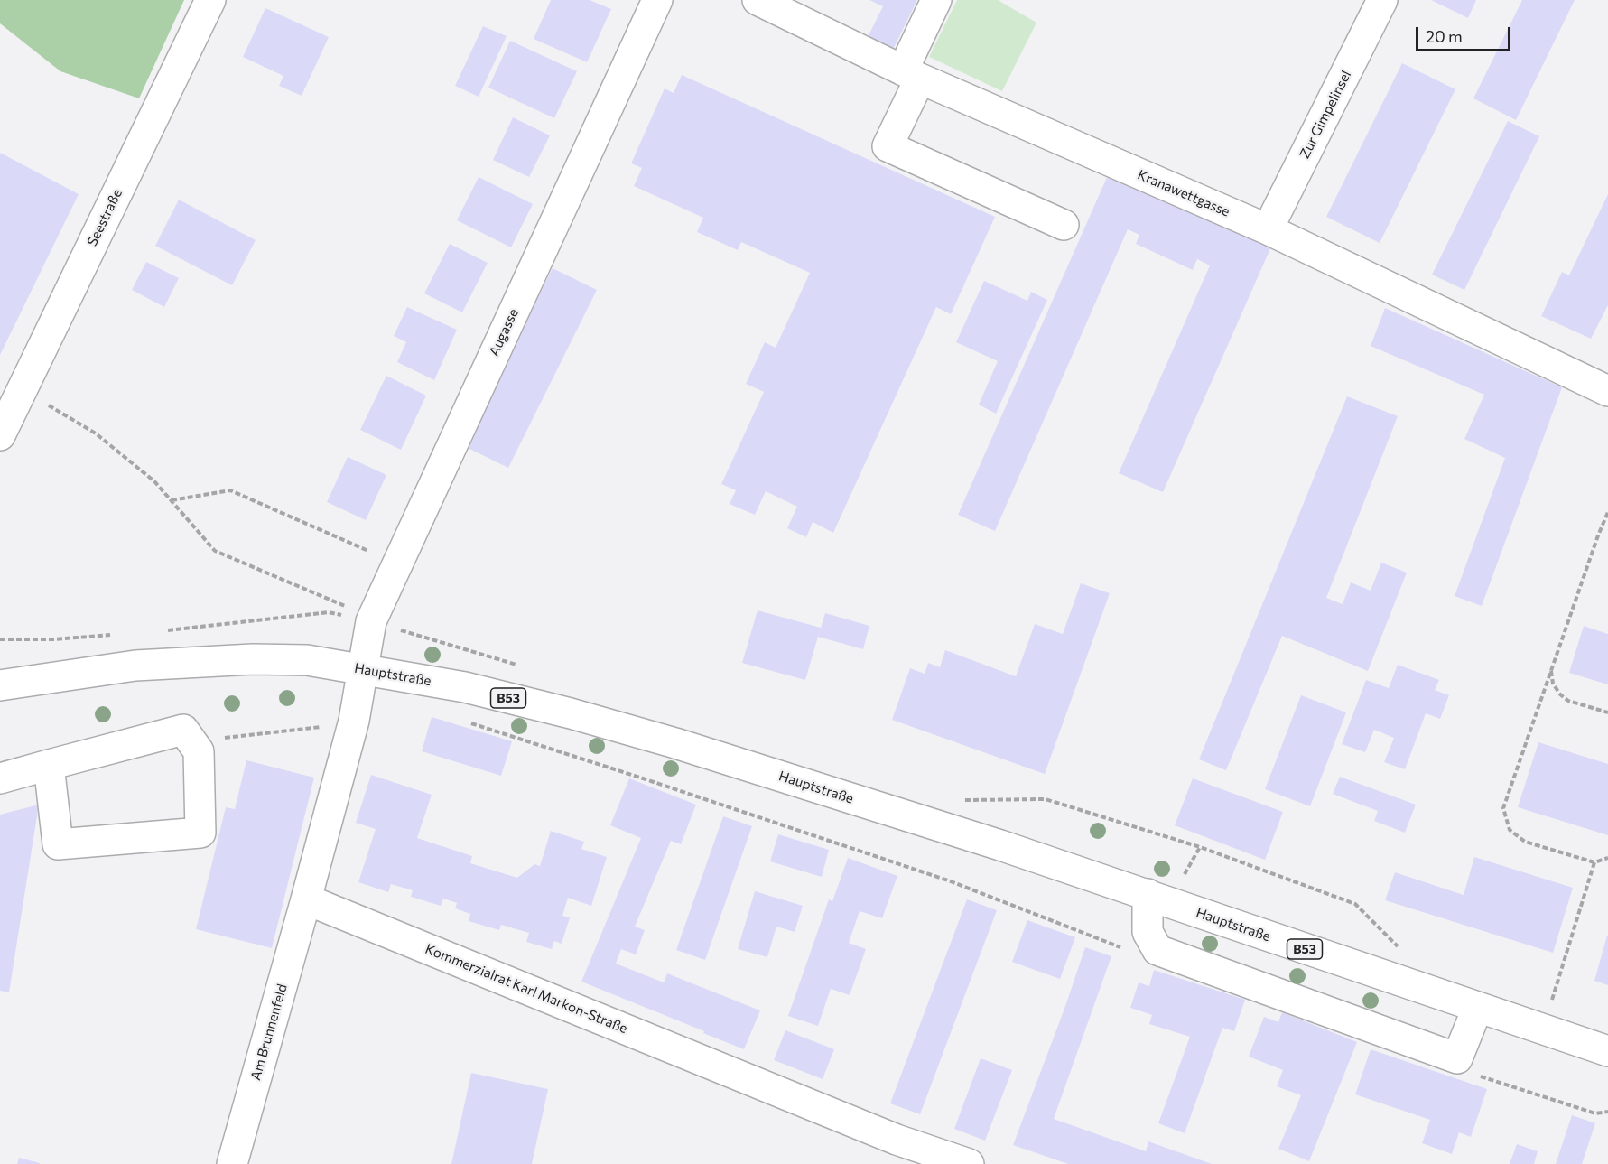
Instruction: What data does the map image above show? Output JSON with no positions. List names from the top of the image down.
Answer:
{
  "streets": {
    "street": [
      "Zur Gimpelinsel",
      "Kranawettgasse",
      "Seestraße",
      "Augasse",
      "Hauptstraße",
      "B53",
      "Kommerzialrat Karl Markon-Straße",
      "Am Brunnenfeld"
    ]
  },
  "crossings": [
    ["Zur Gimpelinsel", "Kranawettgasse"],
    ["Augasse", "Hauptstraße"],
    ["Kommerzialrat Karl Markon-Straße", "Am Brunnenfeld"]
  ],
  "scale_bar": "20 m"
}
